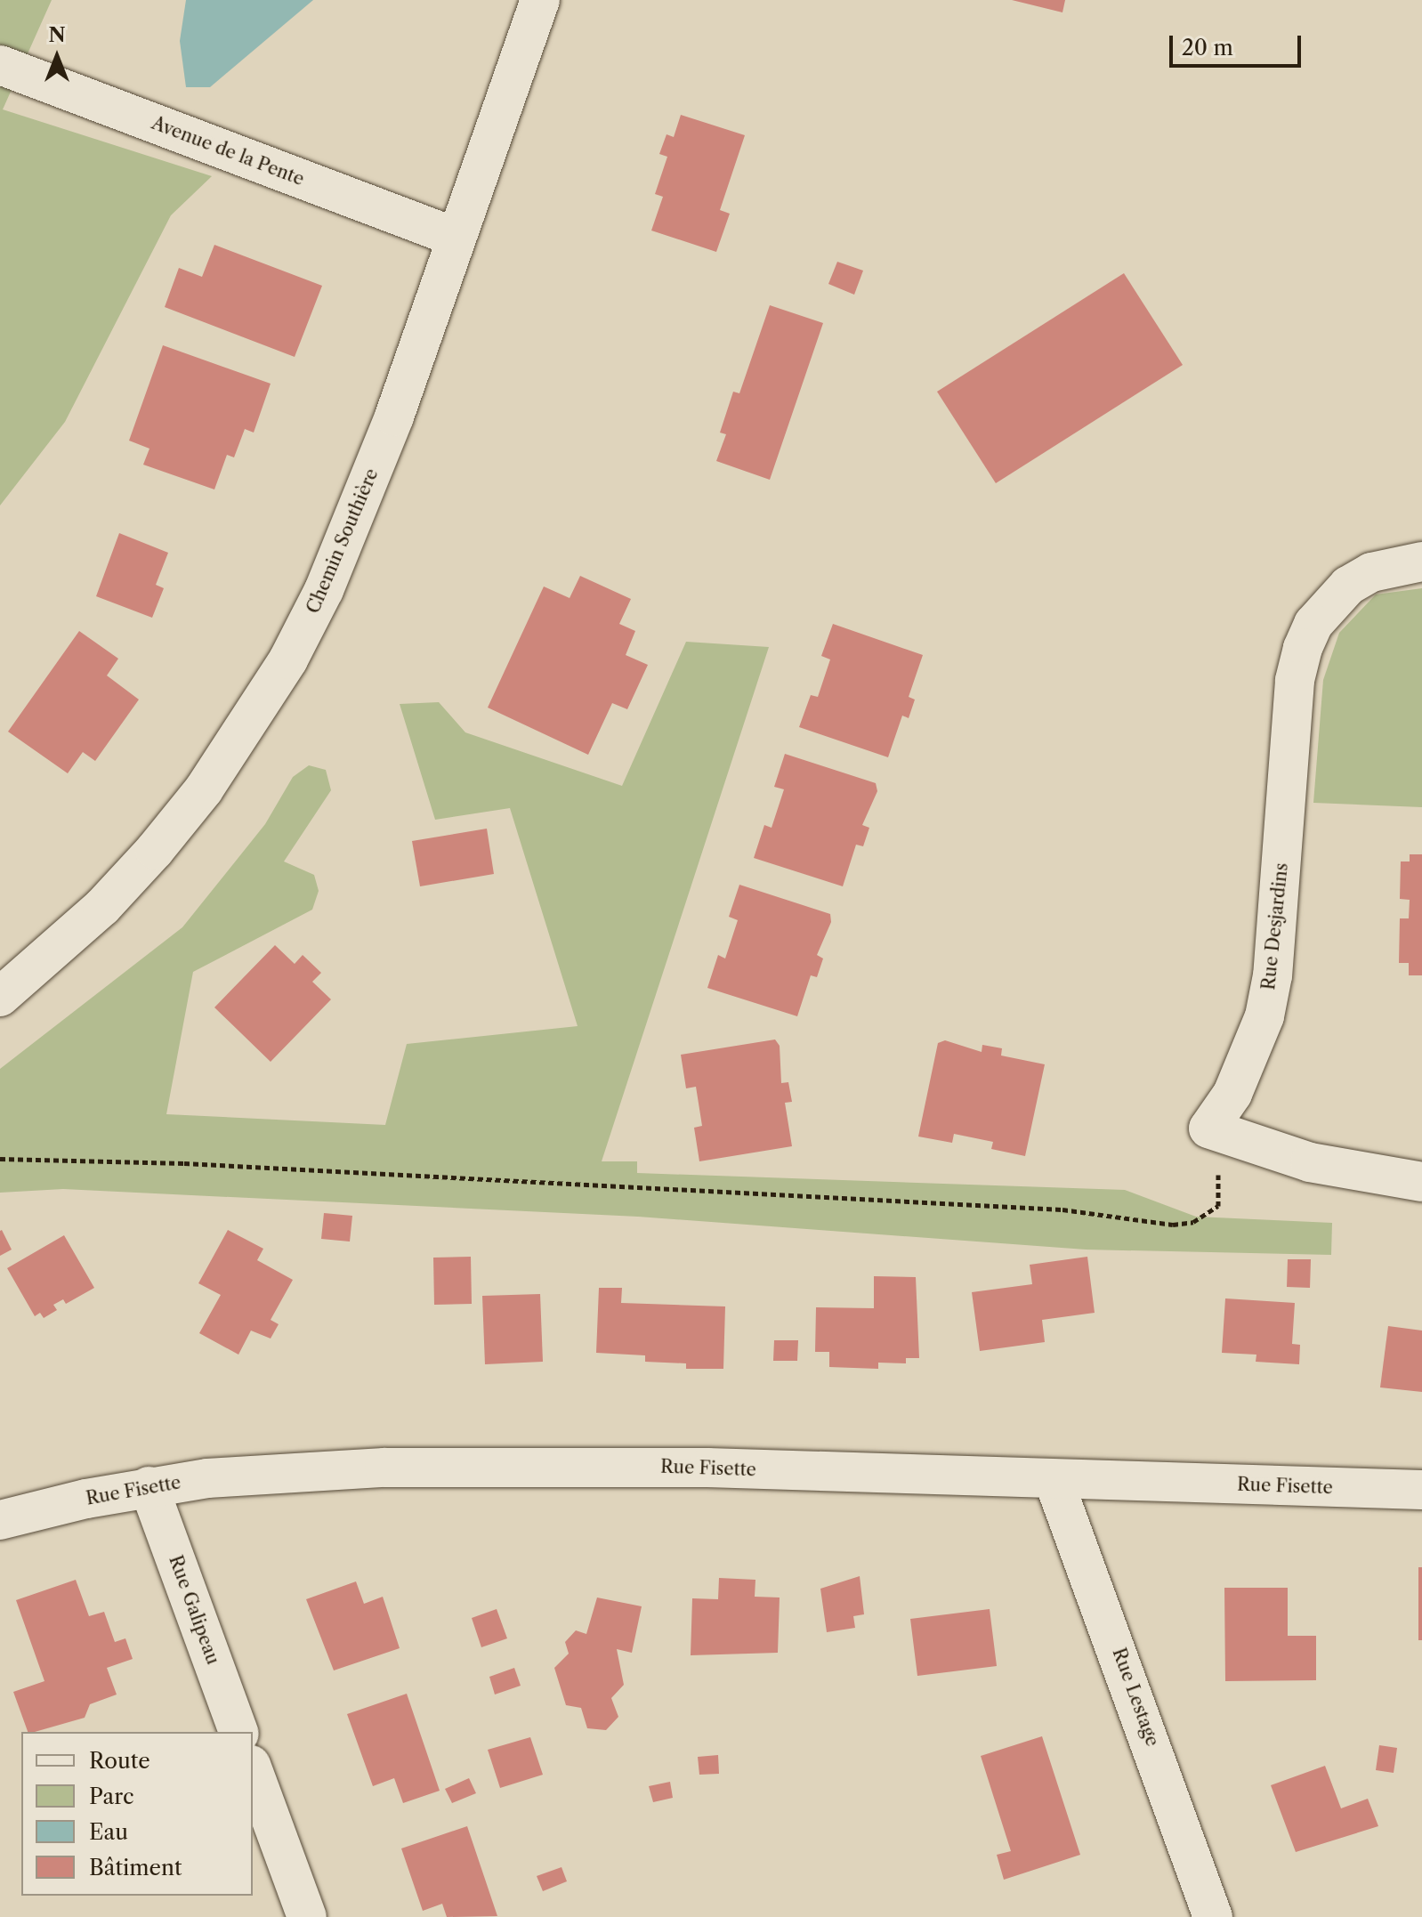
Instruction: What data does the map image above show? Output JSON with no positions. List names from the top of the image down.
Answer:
{
  "streets": {
    "street": [
      "Avenue de la Pente",
      "Chemin Southière",
      "Rue Desjardins",
      "Rue Fisette",
      "Rue Galipeau",
      "Rue Lestage"
    ]
  },
  "crossings": [
    ["Avenue de la Pente", "Chemin Southière"],
    ["Rue Fisette", "Rue Galipeau"],
    ["Rue Fisette", "Rue Lestage"]
  ],
  "legend": [
    "Route",
    "Parc",
    "Eau",
    "Bâtiment"
  ],
  "scale_bar": "20 m",
  "north": "top"
}
